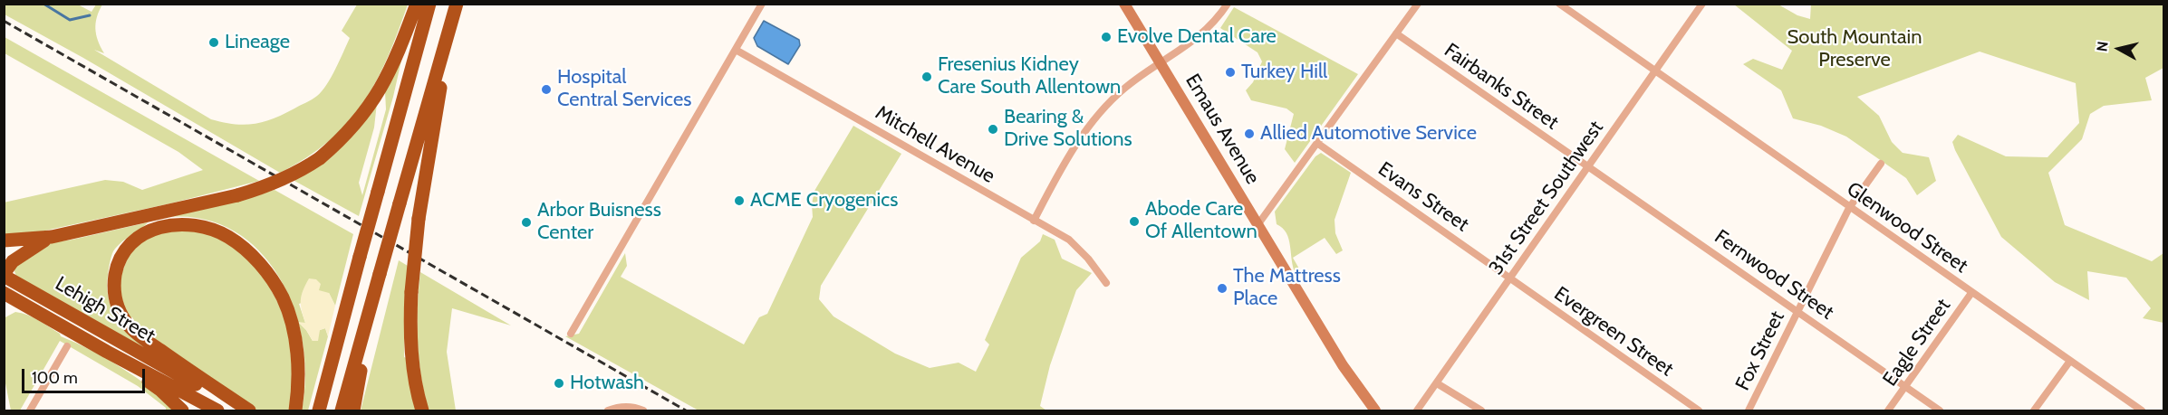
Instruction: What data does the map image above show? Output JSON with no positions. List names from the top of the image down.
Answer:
{
  "streets": {
    "highway": ["Lehigh Street"],
    "main road": ["Emaus Avenue"],
    "street": [
      "Fairbanks Street",
      "Mitchell Avenue",
      "Evans Street",
      "31st Street Southwest",
      "Glenwood Street",
      "Fernwood Street",
      "Evergreen Street",
      "Eagle Street",
      "Fox Street"
    ]
  },
  "crossings": [
    ["Fairbanks Street", "31st Street Southwest"],
    ["Fairbanks Street", "Fernwood Street"],
    ["Evans Street", "31st Street Southwest"],
    ["Evans Street", "Evergreen Street"],
    ["31st Street Southwest", "Glenwood Street"],
    ["31st Street Southwest", "Fernwood Street"],
    ["31st Street Southwest", "Evergreen Street"],
    ["Glenwood Street", "Eagle Street"],
    ["Glenwood Street", "Fox Street"],
    ["Fernwood Street", "Eagle Street"],
    ["Fernwood Street", "Fox Street"]
  ],
  "parks": ["South Mountain Preserve"],
  "places": [
    "Evolve Dental Care",
    "Lineage",
    "Turkey Hill",
    "Fresenius Kidney Care South Allentown",
    "Hospital Central Services",
    "Bearing & Drive Solutions",
    "Allied Automotive Service",
    "ACME Cryogenics",
    "Abode Care Of Allentown",
    "Arbor Buisness Center",
    "The Mattress Place",
    "Hotwash"
  ],
  "scale_bar": "100 m",
  "north": "left"
}
